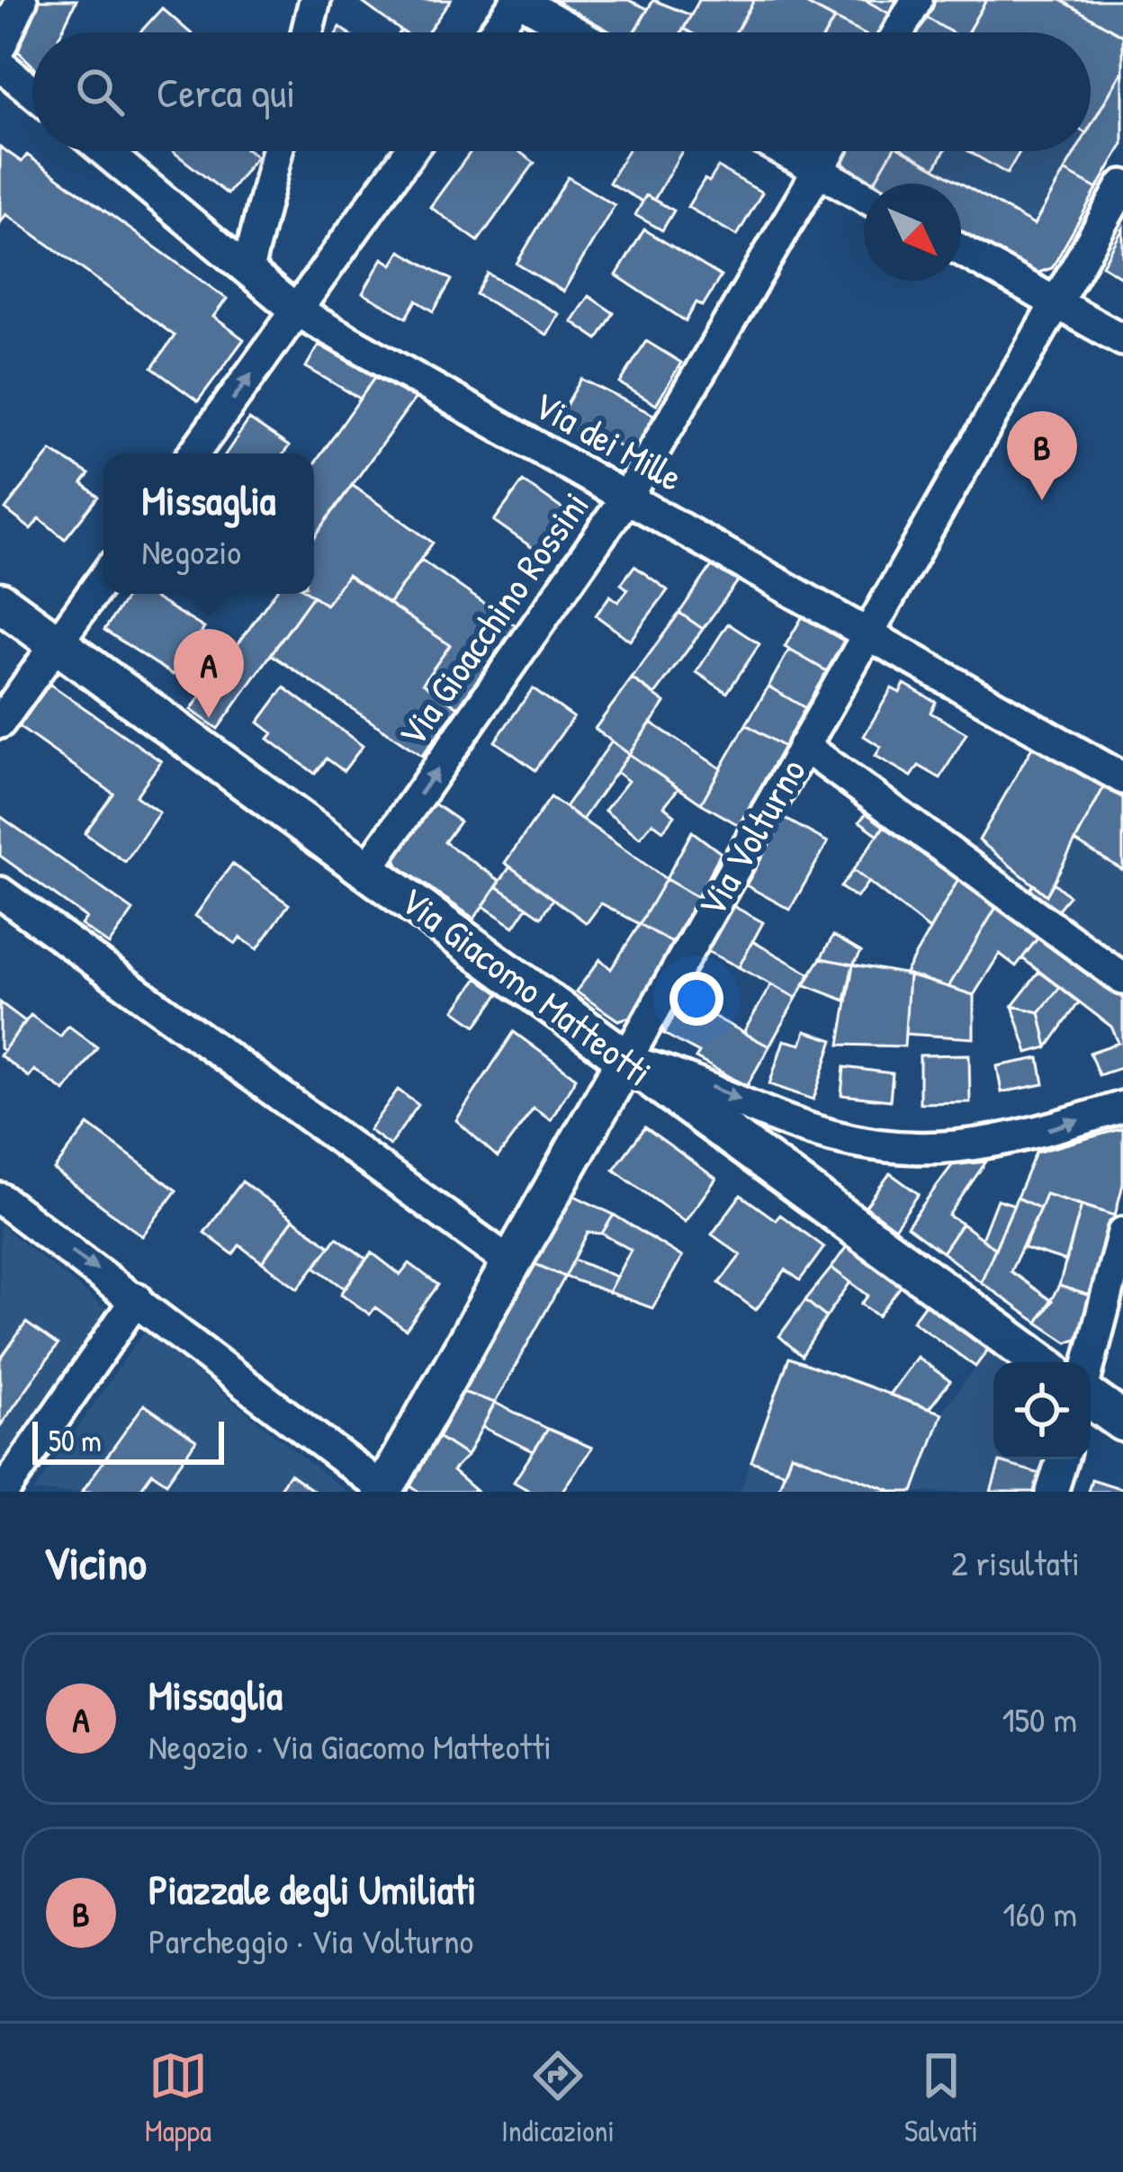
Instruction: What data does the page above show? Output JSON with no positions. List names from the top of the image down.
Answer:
{
  "streets": {
    "street": [
      "Via dei Mille",
      "Via Gioacchino Rossini",
      "Via Volturno",
      "Via Giacomo Matteotti"
    ]
  },
  "crossings": [
    ["Via dei Mille", "Via Gioacchino Rossini"],
    ["Via dei Mille", "Via Volturno"],
    ["Via Gioacchino Rossini", "Via Giacomo Matteotti"],
    ["Via Volturno", "Via Giacomo Matteotti"]
  ],
  "one_way": ["Via Gioacchino Rossini"],
  "scale_bar": "50 m",
  "north": "bottom right",
  "page": {
    "search": "Cerca qui",
    "pins": ["B", "A"],
    "popup": ["Missaglia", "Negozio"],
    "scale": "50 m",
    "heading": ["Vicino", "2 risultati"],
    "list": [
      {
        "mark": "A",
        "name": "Missaglia",
        "note": "Negozio · Via Giacomo Matteotti",
        "value": "150 m"
      },
      {
        "mark": "B",
        "name": "Piazzale degli Umiliati",
        "note": "Parcheggio · Via Volturno",
        "value": "160 m"
      }
    ],
    "nav": ["Mappa", "Indicazioni", "Salvati"]
  }
}
